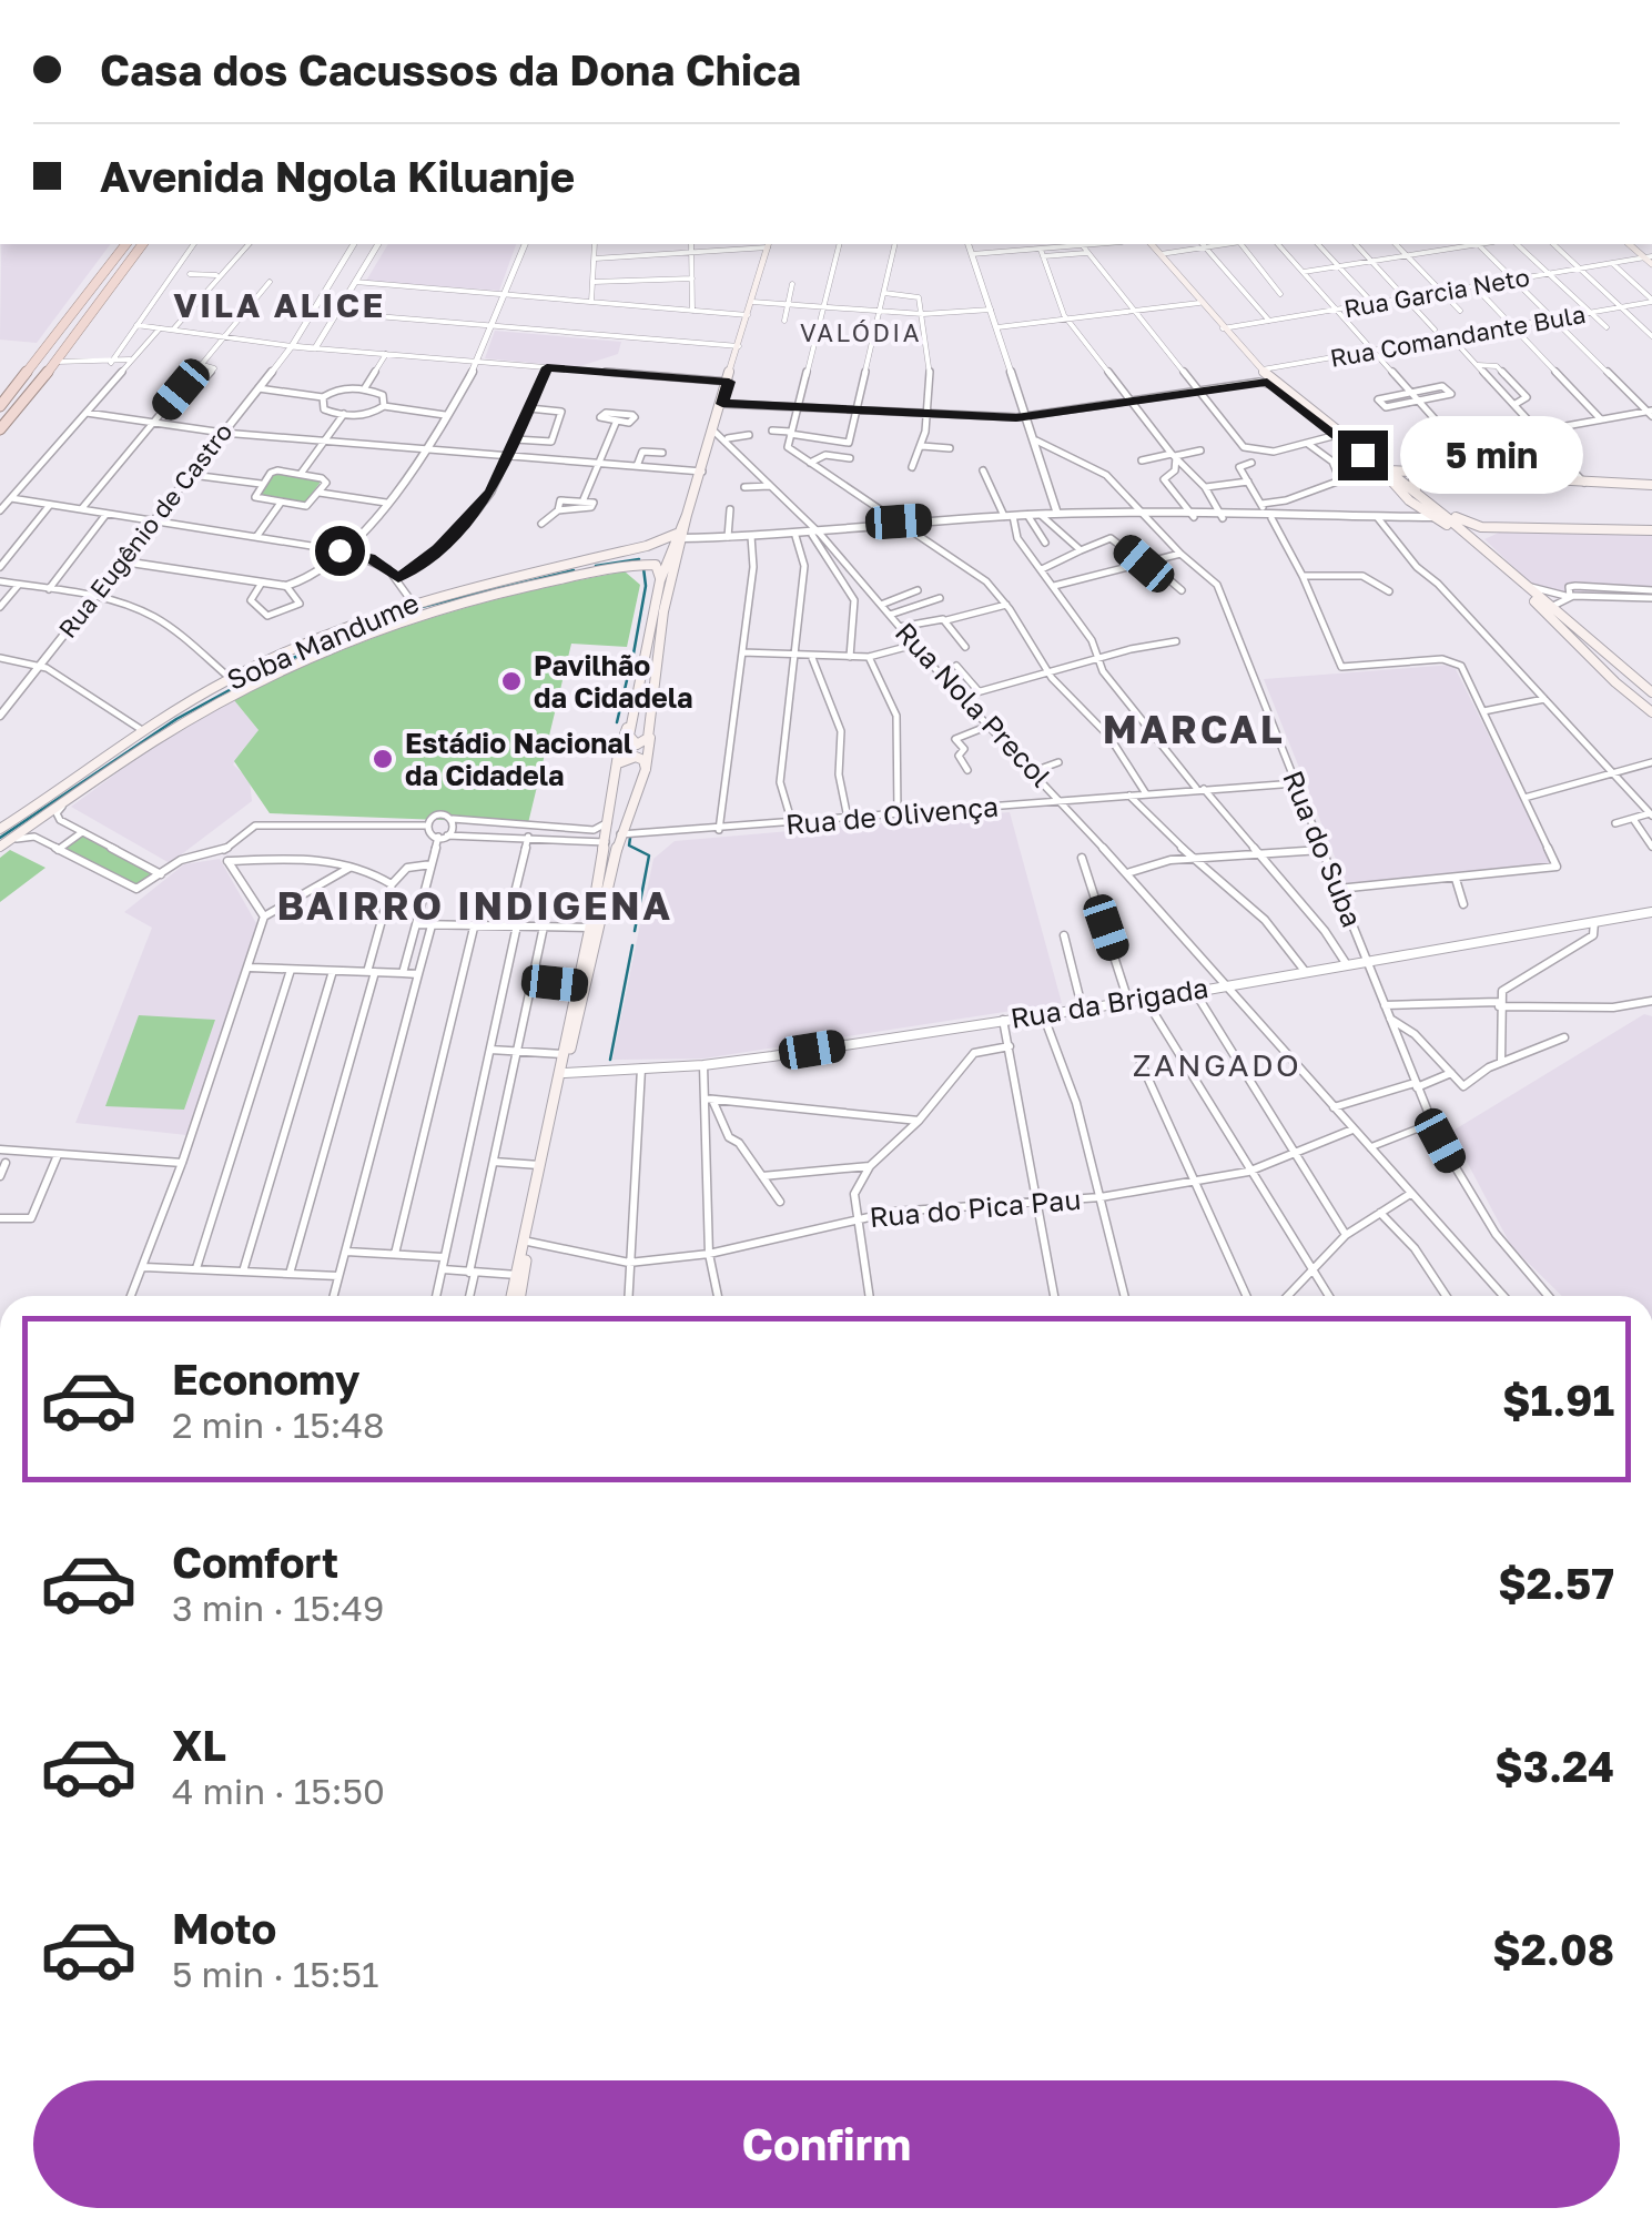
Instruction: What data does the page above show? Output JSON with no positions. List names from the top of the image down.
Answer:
{
  "streets": {
    "main road": ["Soba Mandume"],
    "street": [
      "Rua Garcia Neto",
      "Rua Comandante Bula",
      "Rua Eugênio de Castro",
      "Rua Nola Precol",
      "Rua de Olivença",
      "Rua do Suba",
      "Rua da Brigada",
      "Rua do Pica Pau"
    ]
  },
  "crossings": [
    ["Rua Nola Precol", "Rua de Olivença"],
    ["Rua Nola Precol", "Rua da Brigada"],
    ["Rua Nola Precol", "Rua do Pica Pau"],
    ["Rua de Olivença", "Rua do Suba"],
    ["Rua do Suba", "Rua da Brigada"]
  ],
  "districts": [
    "VILA ALICE",
    "VALÓDIA",
    "MARCAL",
    "BAIRRO INDIGENA",
    "ZANGADO"
  ],
  "places": ["Pavilhão da Cidadela", "Estádio Nacional da Cidadela"],
  "page": {
    "banner": ["Casa dos Cacussos da Dona Chica", "Avenida Ngola Kiluanje"],
    "bubble": "5 min",
    "list": [
      {
        "name": "Economy",
        "note": "2 min · 15:48",
        "value": "$1.91"
      },
      {
        "name": "Comfort",
        "note": "3 min · 15:49",
        "value": "$2.57"
      },
      {
        "name": "XL",
        "note": "4 min · 15:50",
        "value": "$3.24"
      },
      {
        "name": "Moto",
        "note": "5 min · 15:51",
        "value": "$2.08"
      }
    ],
    "buttons": "Confirm"
  }
}
